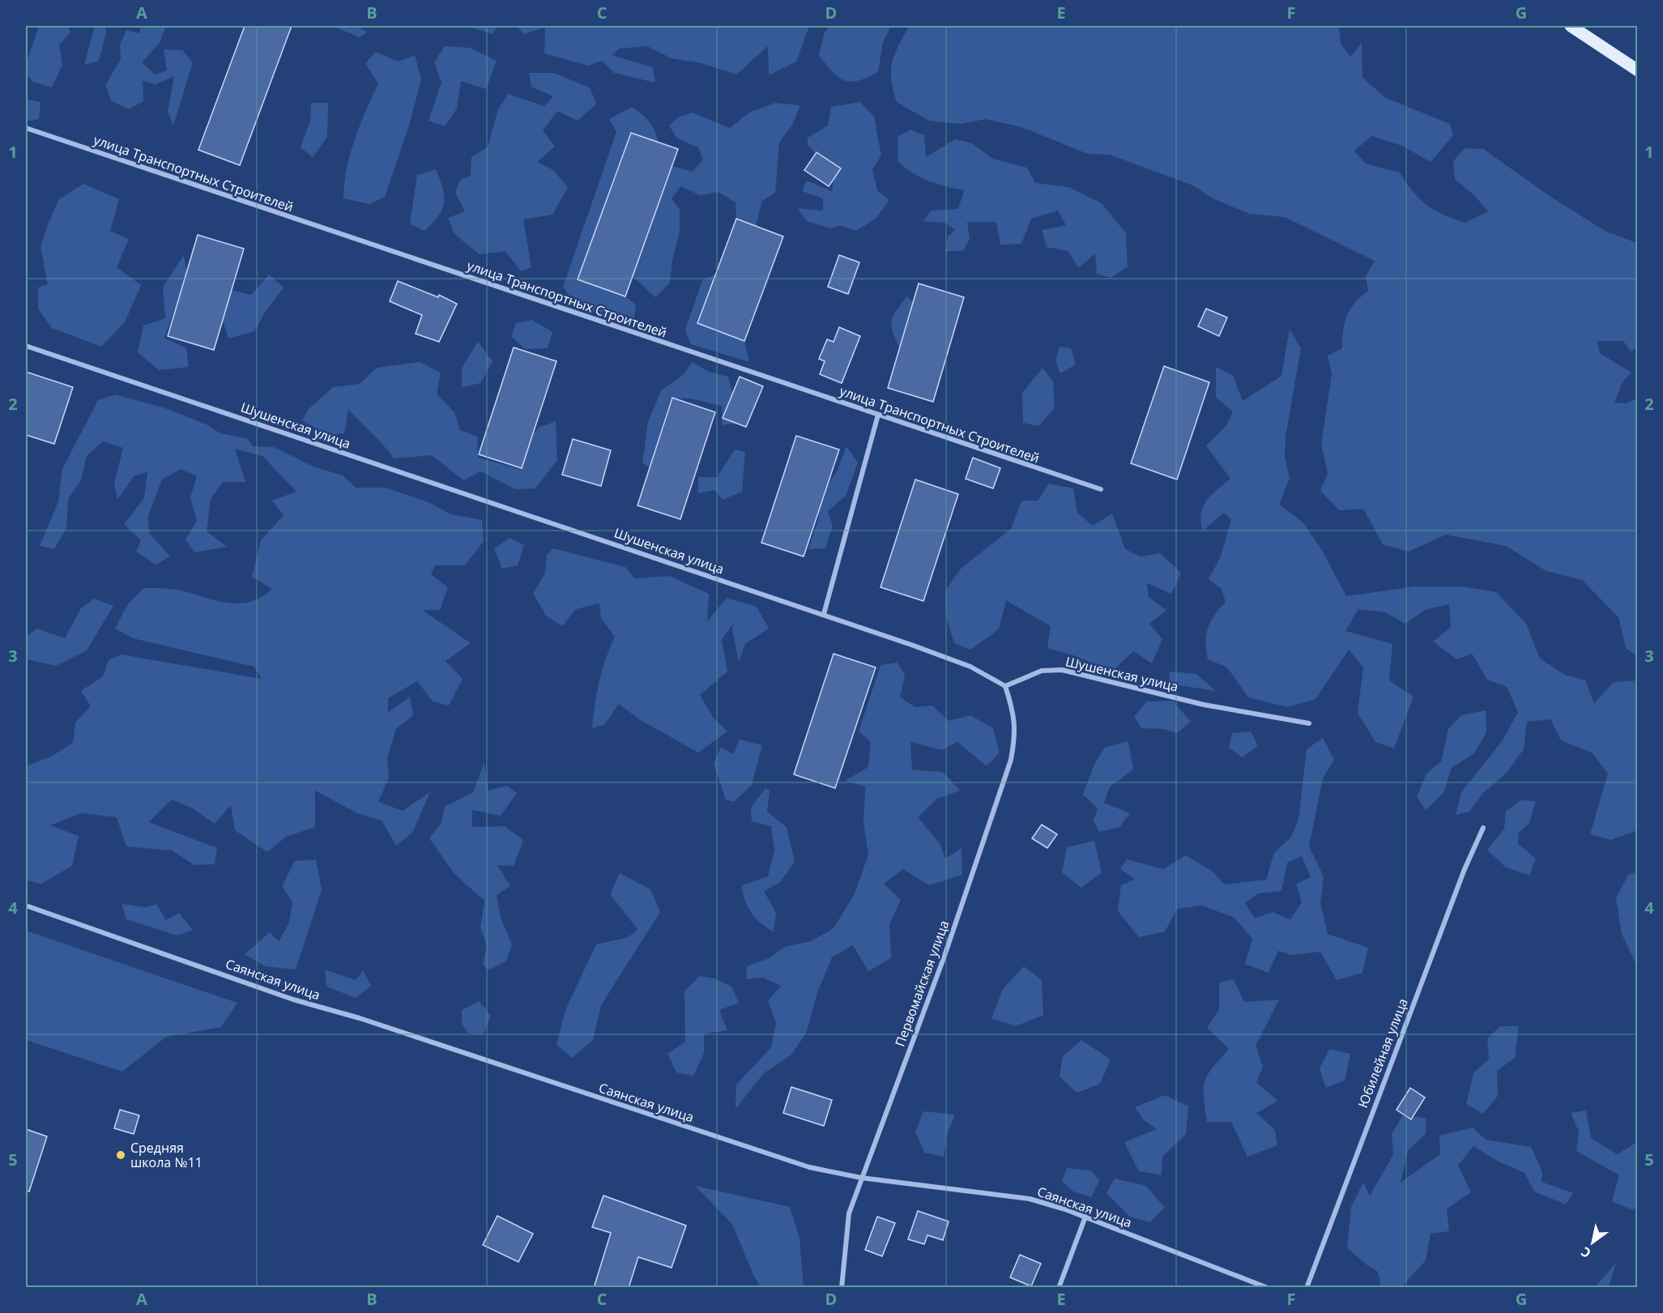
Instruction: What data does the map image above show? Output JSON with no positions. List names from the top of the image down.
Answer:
{
  "streets": {
    "street": [
      "улица Транспортных Строителей",
      "Шушенская улица",
      "Саянская улица",
      "Первомайская улица",
      "Юбилейная улица"
    ]
  },
  "crossings": [
    ["Шушенская улица", "Первомайская улица"],
    ["Саянская улица", "Первомайская улица"]
  ],
  "places": ["Средняя школа №11"],
  "north": "bottom left",
  "grid": {
    "columns": [
      "A",
      "B",
      "C",
      "D",
      "E",
      "F",
      "G"
    ],
    "rows": [
      "1",
      "2",
      "3",
      "4",
      "5"
    ]
  }
}
